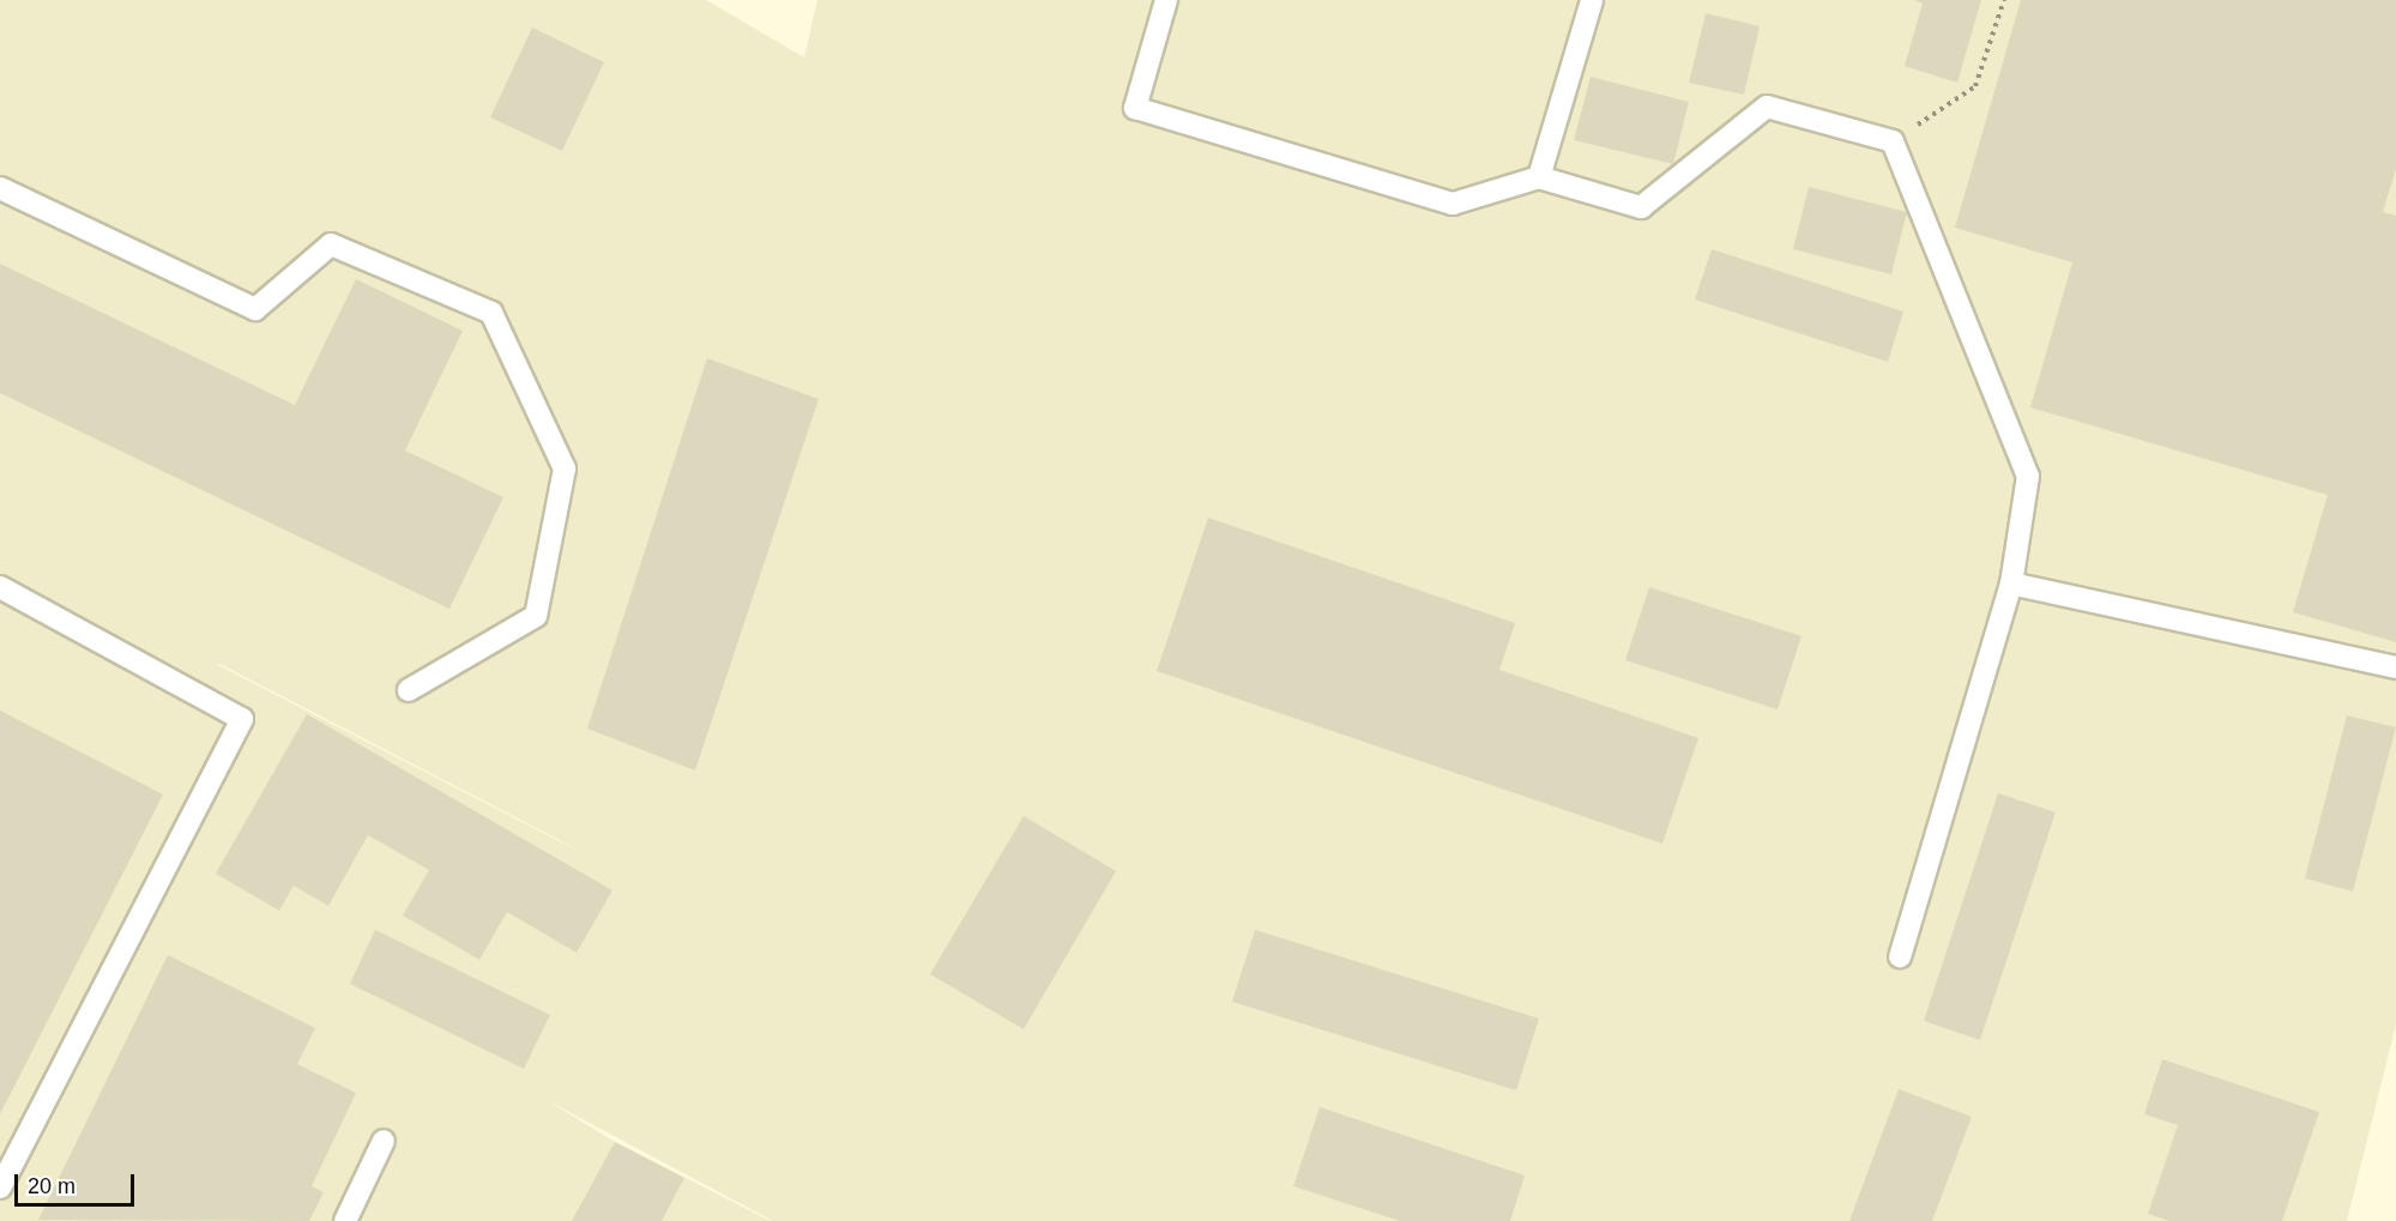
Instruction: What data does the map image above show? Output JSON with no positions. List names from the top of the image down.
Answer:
{
  "scale_bar": "20 m"
}
